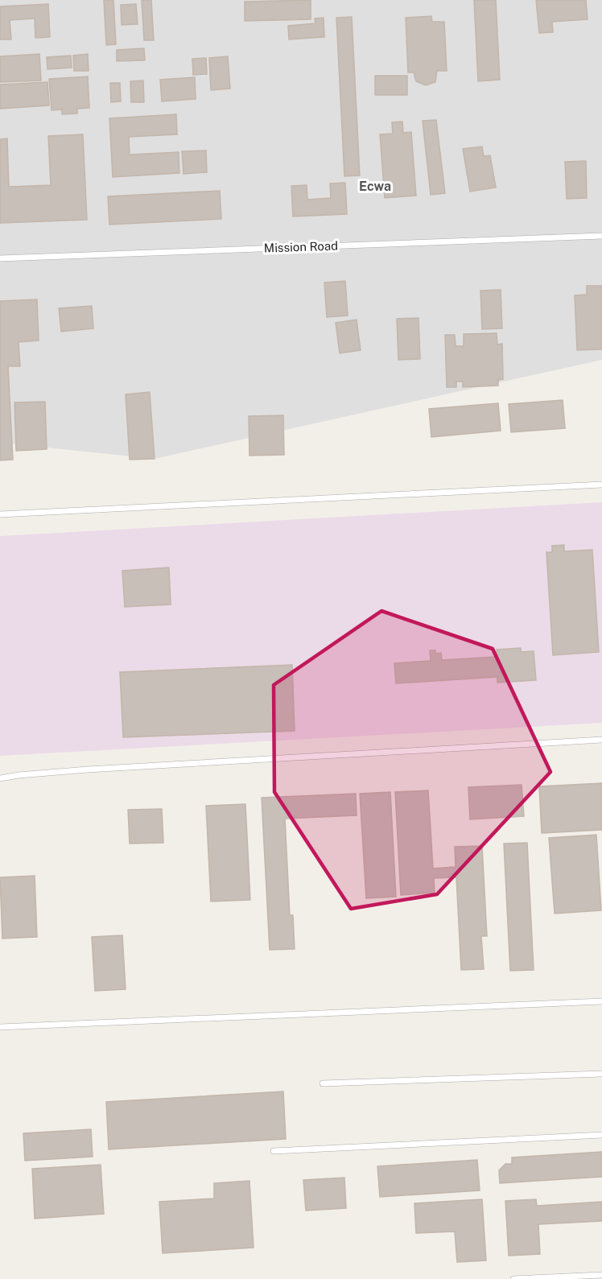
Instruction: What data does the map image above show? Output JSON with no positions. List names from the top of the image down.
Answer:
{
  "streets": {
    "lane": ["Mission Road"]
  },
  "districts": ["Ecwa"]
}
